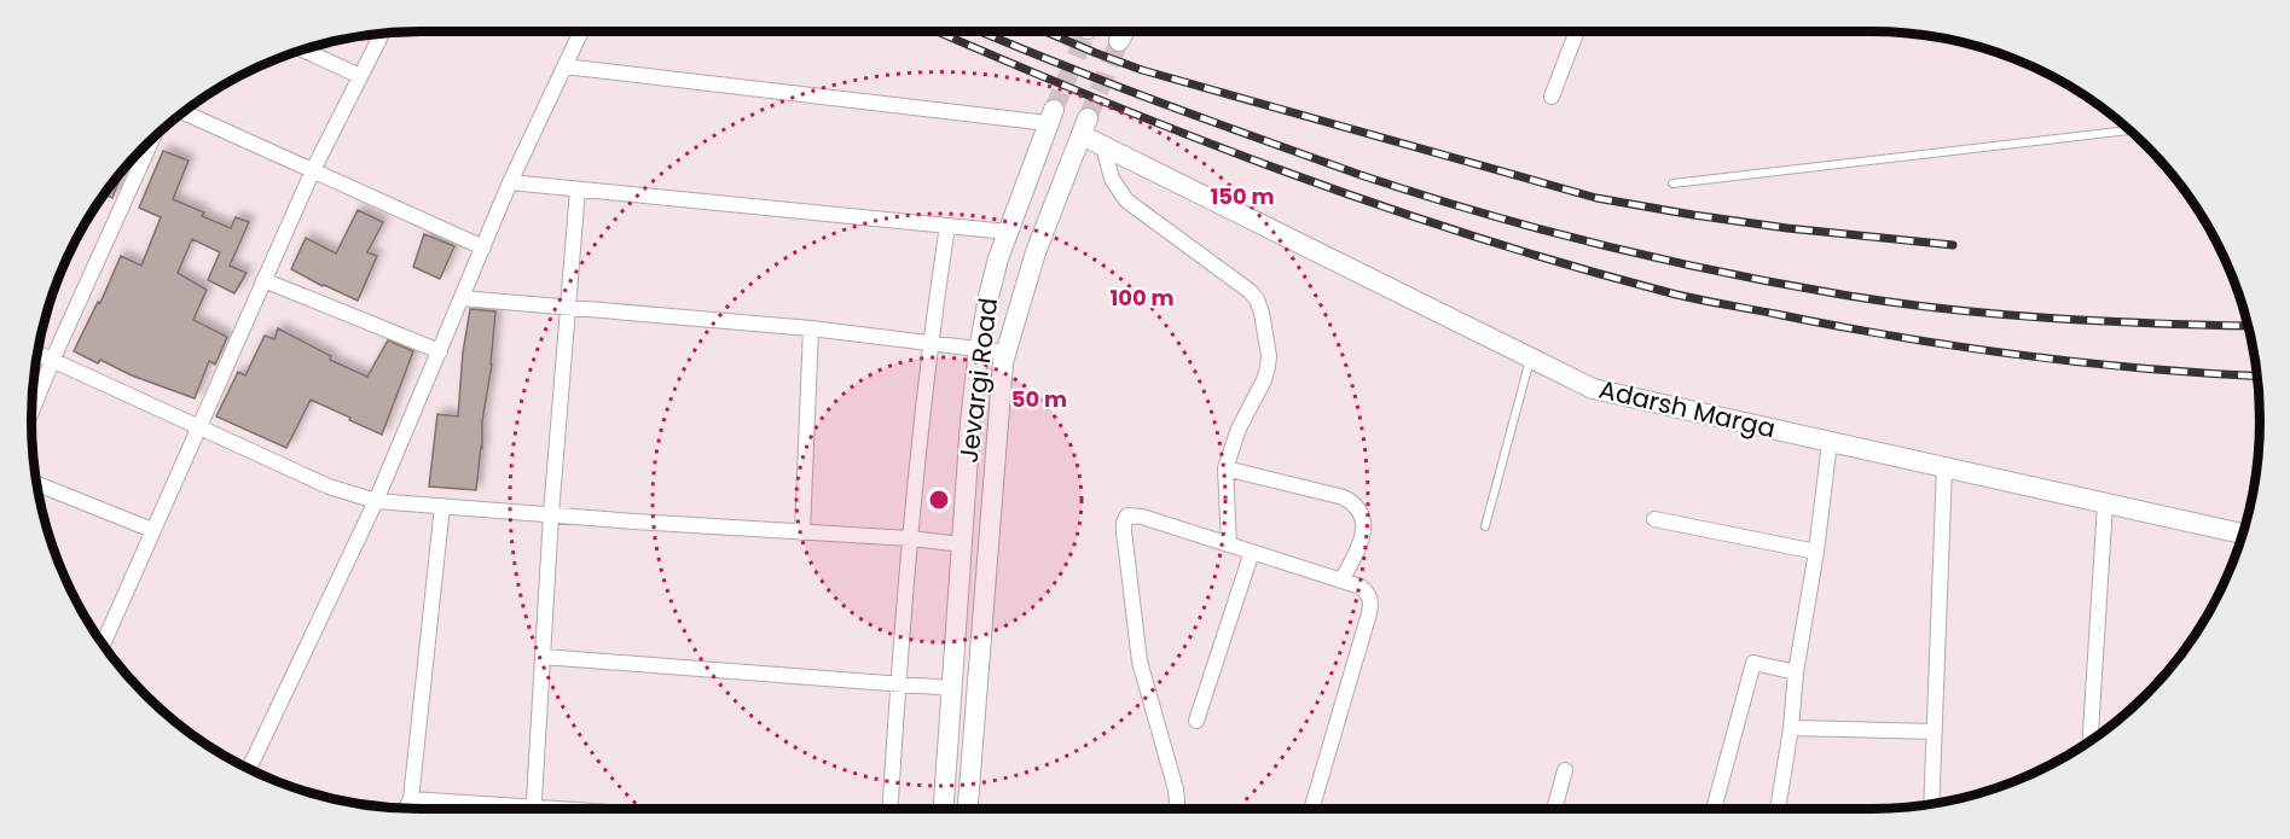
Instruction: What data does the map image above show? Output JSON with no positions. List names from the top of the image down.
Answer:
{
  "streets": {
    "main road": ["Jevargi Road", "Adarsh Marga"]
  },
  "rings": ["150 m", "100 m", "50 m"]
}
